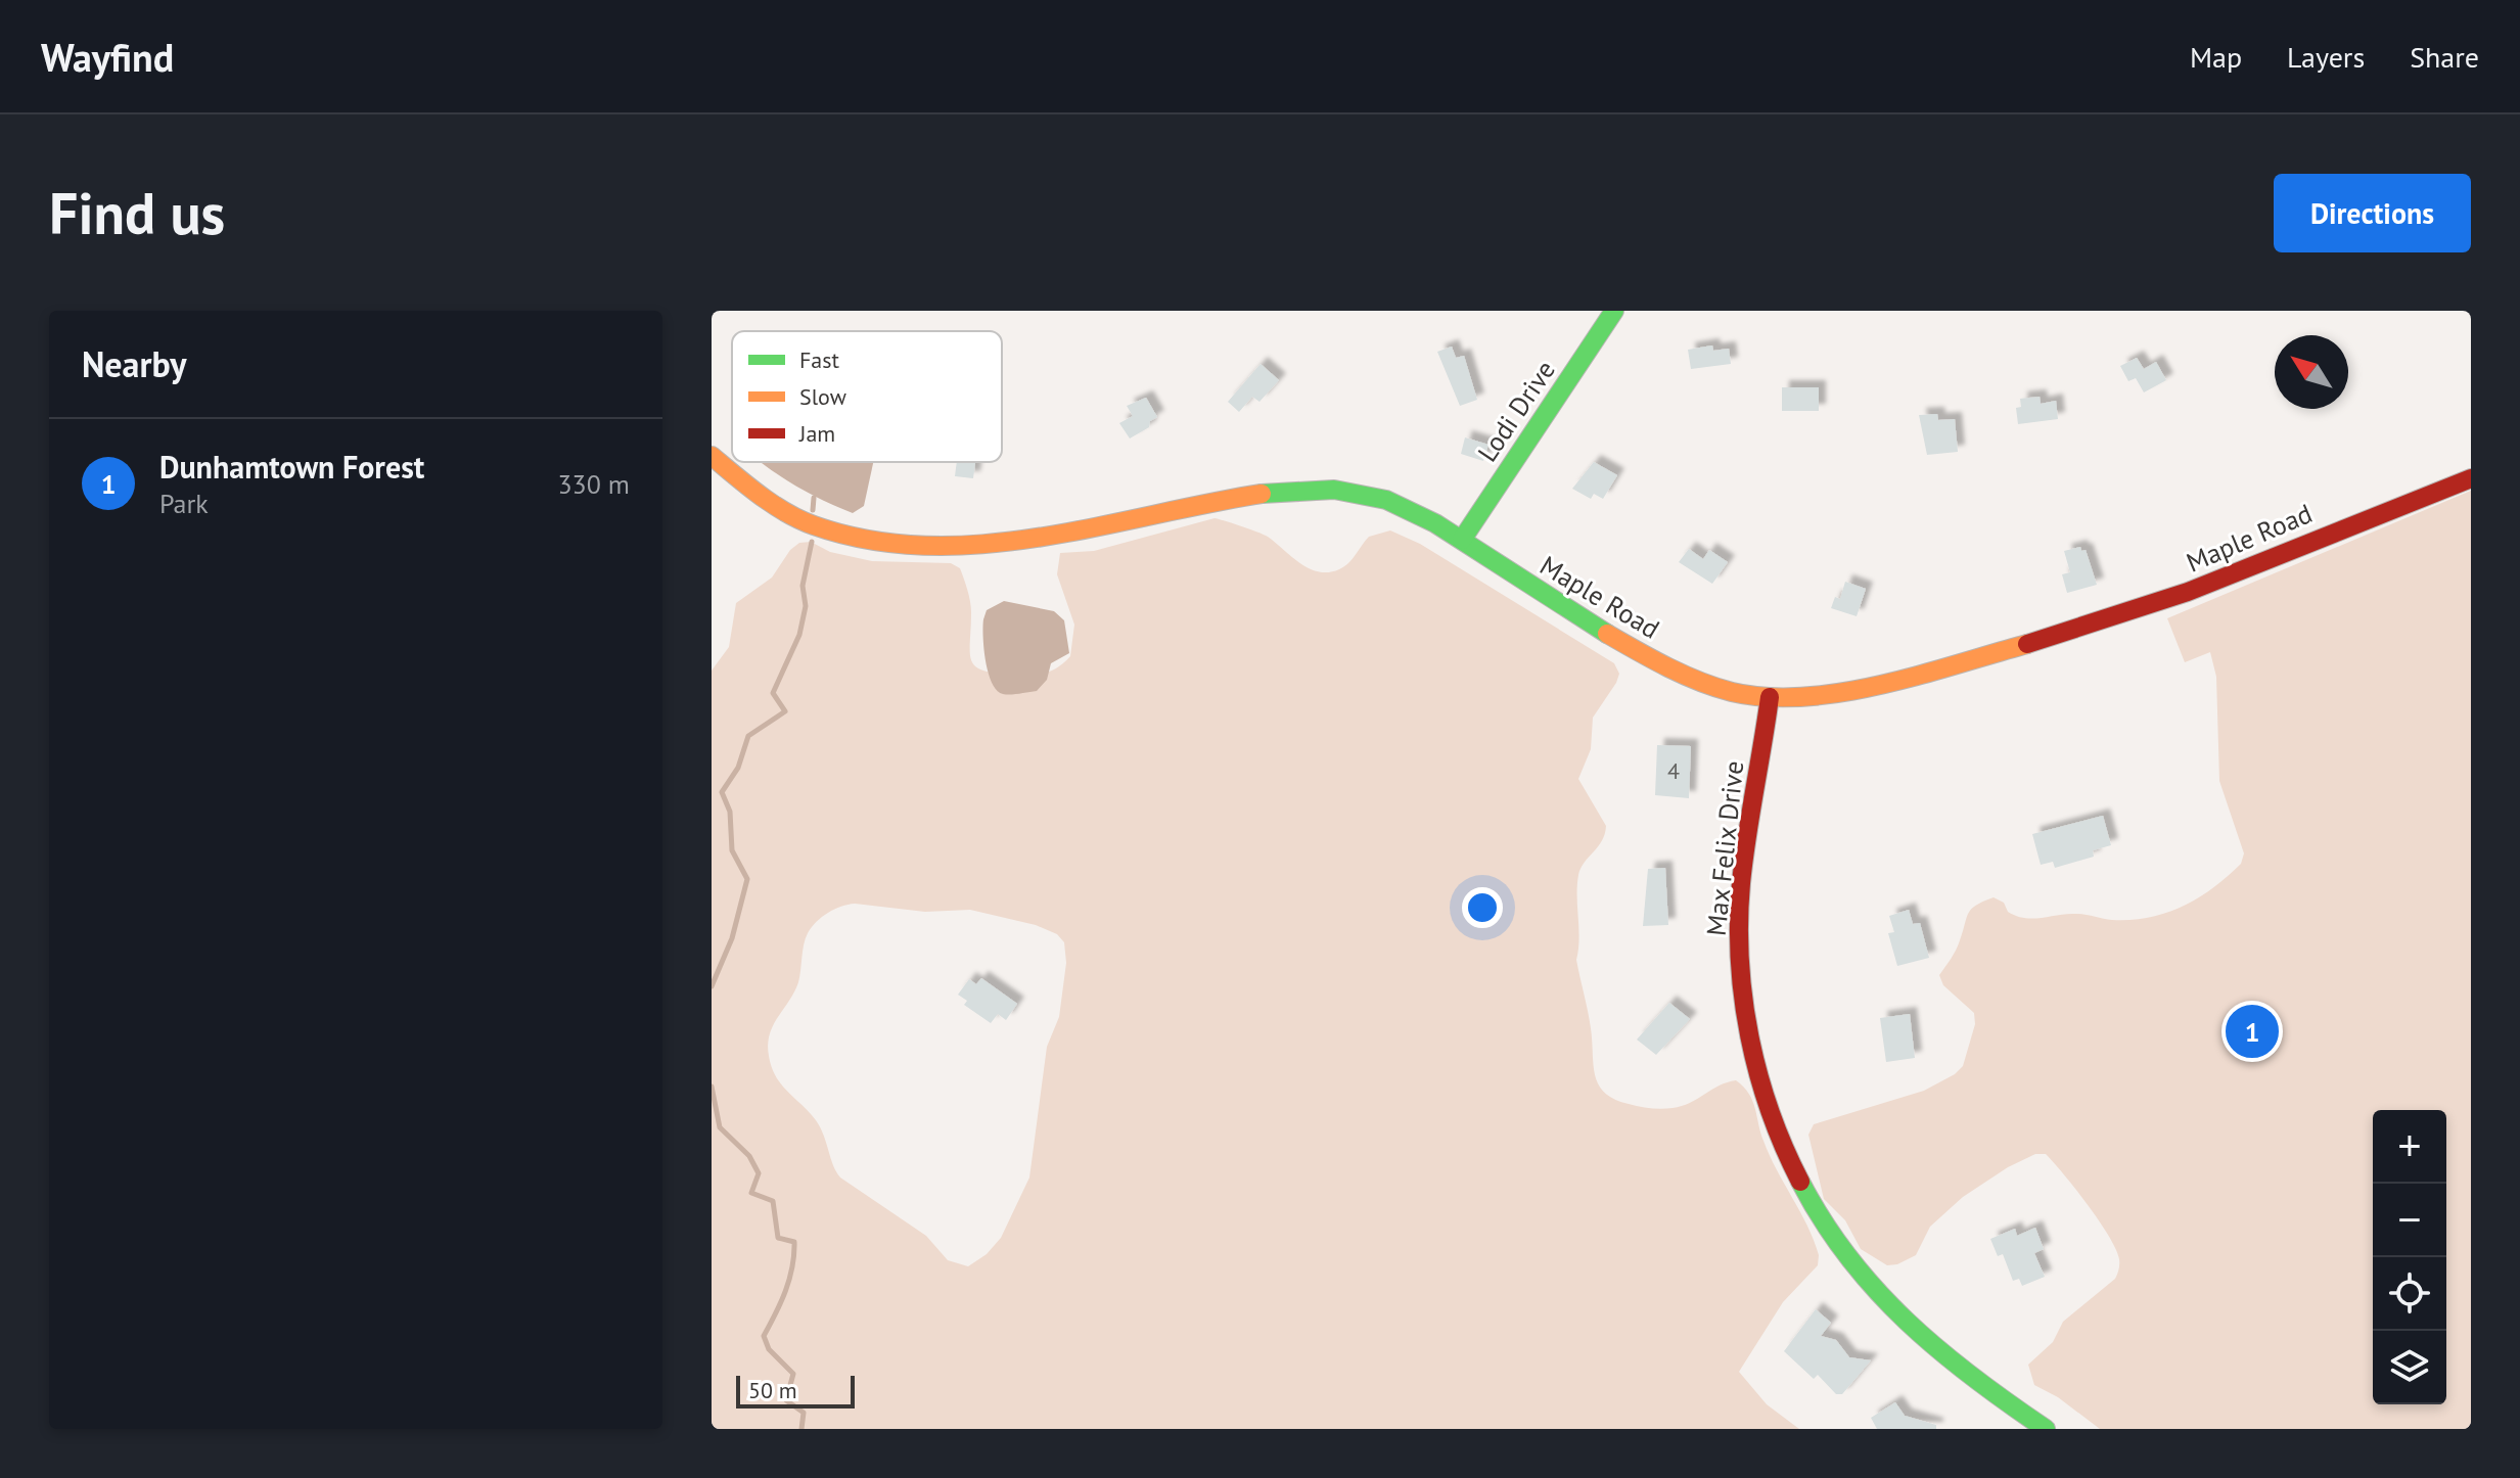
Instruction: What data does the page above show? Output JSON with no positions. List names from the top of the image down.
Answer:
{
  "streets": {
    "street": ["Lodi Drive", "Maple Road", "Max Felix Drive"]
  },
  "crossings": [
    ["Lodi Drive", "Maple Road"],
    ["Maple Road", "Max Felix Drive"]
  ],
  "house_numbers": ["4"],
  "legend": ["Fast", "Slow", "Jam"],
  "scale_bar": "50 m",
  "north": "top left",
  "page": {
    "header": "Wayfind",
    "nav": ["Map", "Layers", "Share"],
    "buttons": "Directions",
    "title": "Find us",
    "heading": "Nearby",
    "list": [
      {
        "mark": "1",
        "name": "Dunhamtown Forest",
        "note": "Park",
        "value": "330 m"
      }
    ],
    "pins": "1",
    "map_buttons": ["+", "−"],
    "scale": "50 m"
  }
}
